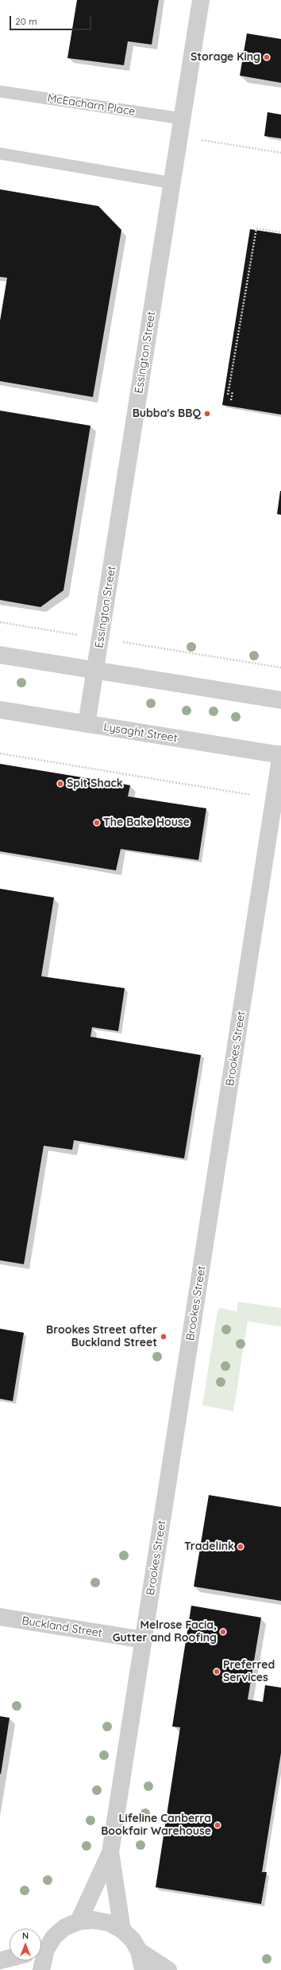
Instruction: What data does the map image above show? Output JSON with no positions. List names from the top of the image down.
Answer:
{
  "streets": {
    "street": [
      "Essington Street",
      "Lysaght Street",
      "Brookes Street",
      "Buckland Street"
    ],
    "lane": ["McEacharn Place"]
  },
  "crossings": [
    ["McEacharn Place", "Essington Street"],
    ["Essington Street", "Lysaght Street"],
    ["Lysaght Street", "Brookes Street"],
    ["Brookes Street", "Buckland Street"]
  ],
  "places": [
    "Storage King",
    "Bubba's BBQ",
    "Spit Shack",
    "The Bake House",
    "Brookes Street after Buckland Street",
    "Tradelink",
    "Melrose Facia, Gutter and Roofing",
    "Preferred Services",
    "Lifeline Canberra Bookfair Warehouse"
  ],
  "scale_bar": "20 m",
  "north": "top"
}
